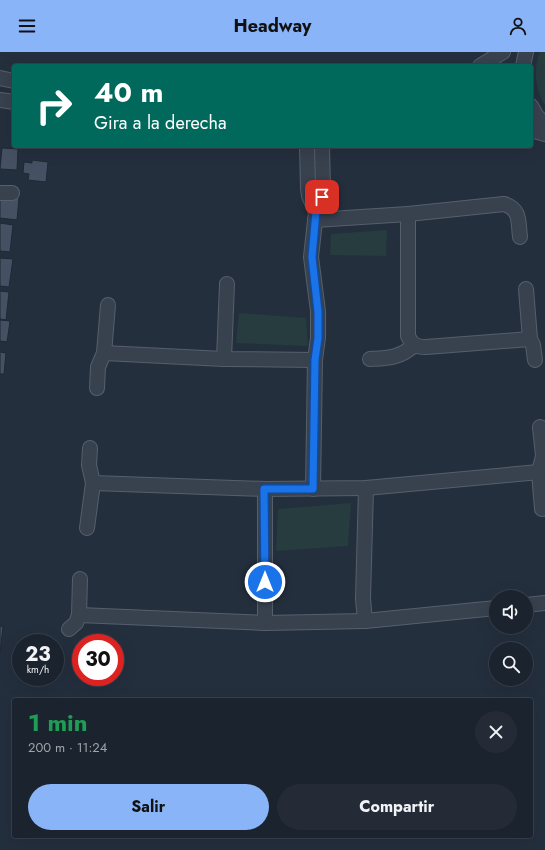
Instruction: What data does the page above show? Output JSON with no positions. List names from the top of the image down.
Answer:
{
  "page": {
    "header": "Headway",
    "turn": ["40 m", "Gira a la derecha"],
    "speed": "23 km/h",
    "limit": "30",
    "heading": ["1 min", "200 m · 11:24"],
    "buttons": ["Salir", "Compartir"]
  }
}
